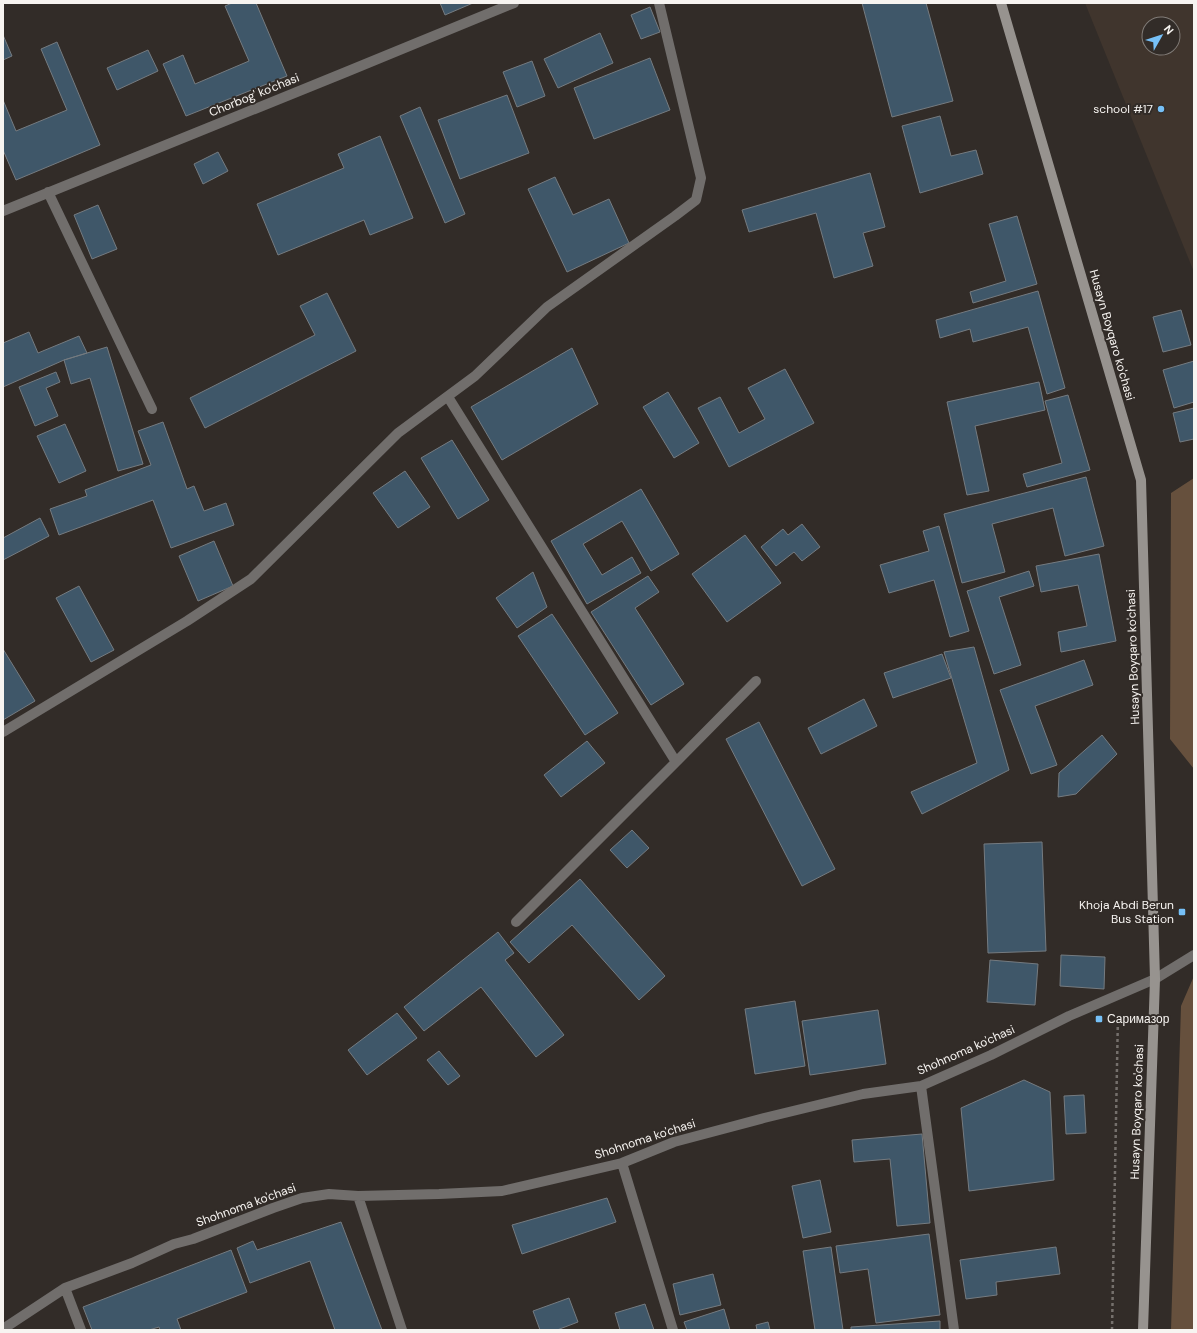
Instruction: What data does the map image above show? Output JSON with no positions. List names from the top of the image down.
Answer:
{
  "streets": {
    "main road": ["Husayn Boyqaro ko'chasi"],
    "street": ["Сhorbog' ko'chasi", "Shohnoma ko'chasi"]
  },
  "crossings": [
    ["Husayn Boyqaro ko'chasi", "Shohnoma ko'chasi"]
  ],
  "places": {
    "other": ["school #17"],
    "transit": ["Khoja Abdi Berun Bus Station", "Саримазор"]
  },
  "north": "top right"
}
